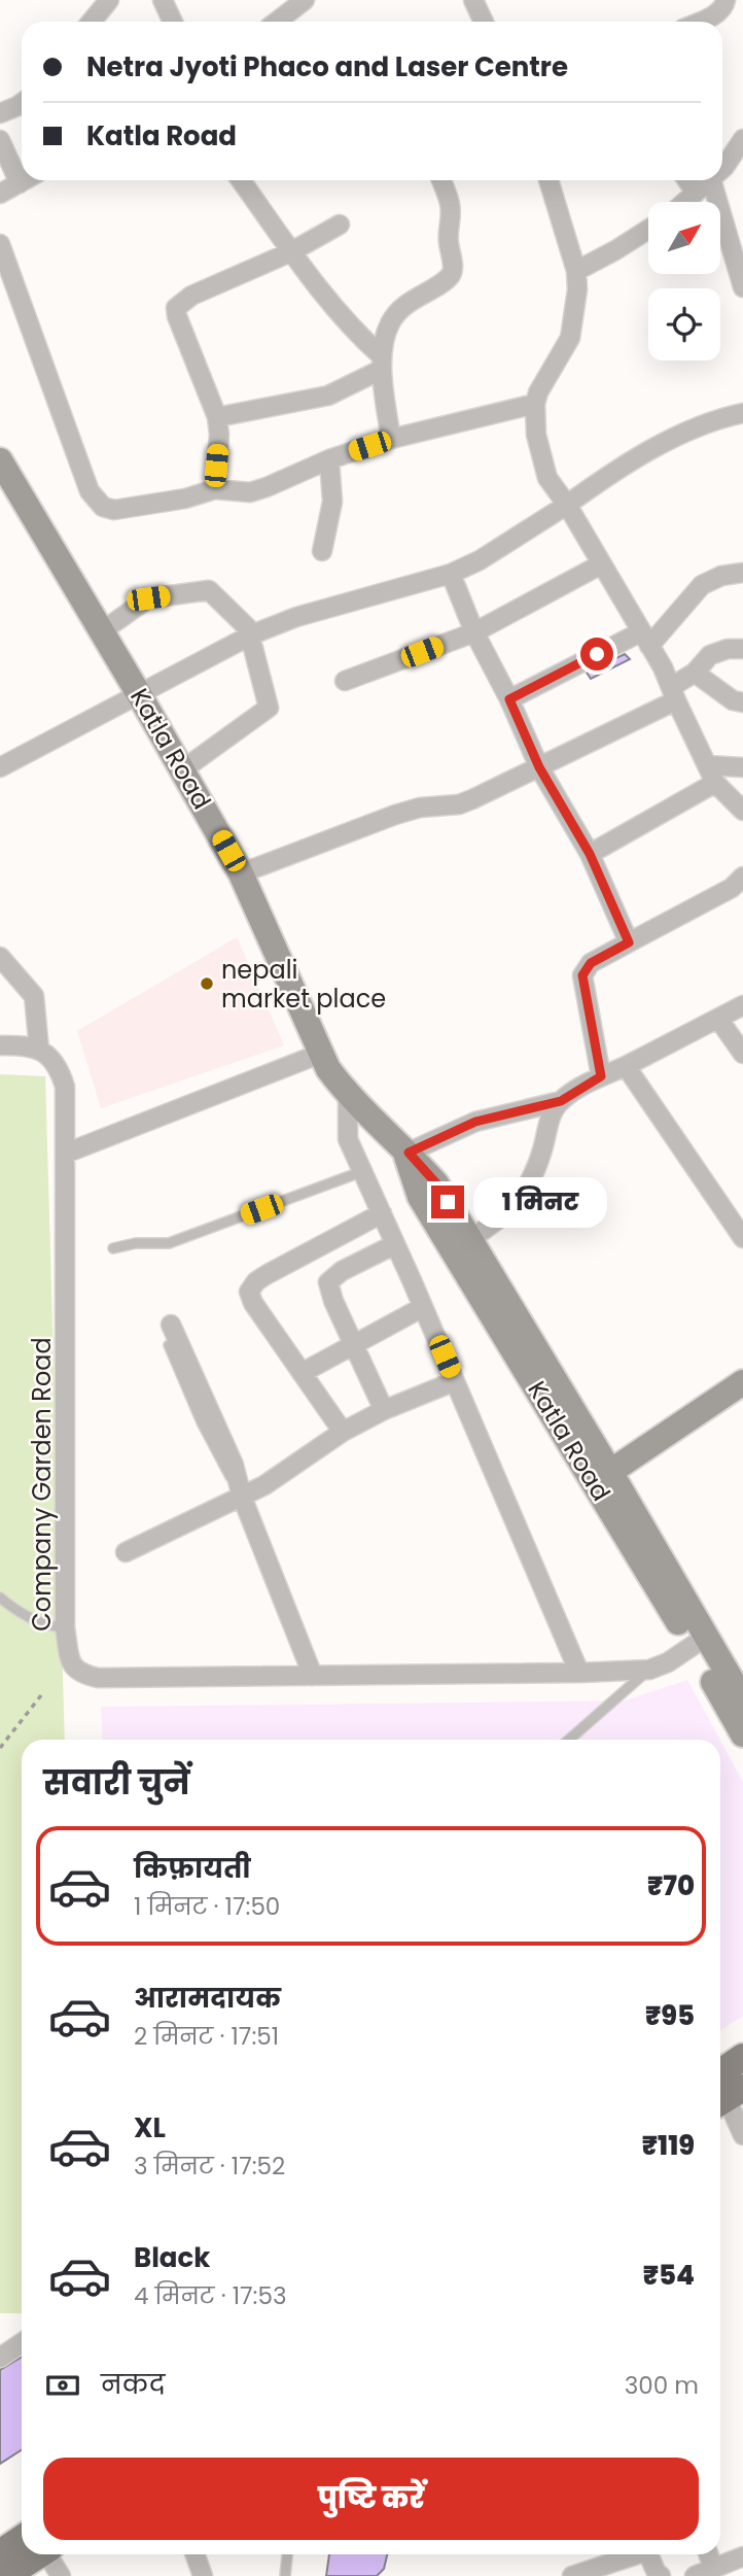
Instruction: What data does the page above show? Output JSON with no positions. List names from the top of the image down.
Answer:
{
  "streets": {
    "street": ["Katla Road", "Company Garden Road"]
  },
  "crossings": [
    ["Katla Road", "Company Garden Road"]
  ],
  "places": ["nepali market place"],
  "north": "top right",
  "page": {
    "banner": ["Netra Jyoti Phaco and Laser Centre", "Katla Road"],
    "bubble": "1 मिनट",
    "heading": "सवारी चुनें",
    "list": [
      {
        "name": "किफ़ायती",
        "note": "1 मिनट · 17:50",
        "value": "₹70"
      },
      {
        "name": "आरामदायक",
        "note": "2 मिनट · 17:51",
        "value": "₹95"
      },
      {
        "name": "XL",
        "note": "3 मिनट · 17:52",
        "value": "₹119"
      },
      {
        "name": "Black",
        "note": "4 मिनट · 17:53",
        "value": "₹54"
      }
    ],
    "pay": ["नकद", "300 m"],
    "buttons": "पुष्टि करें"
  }
}
